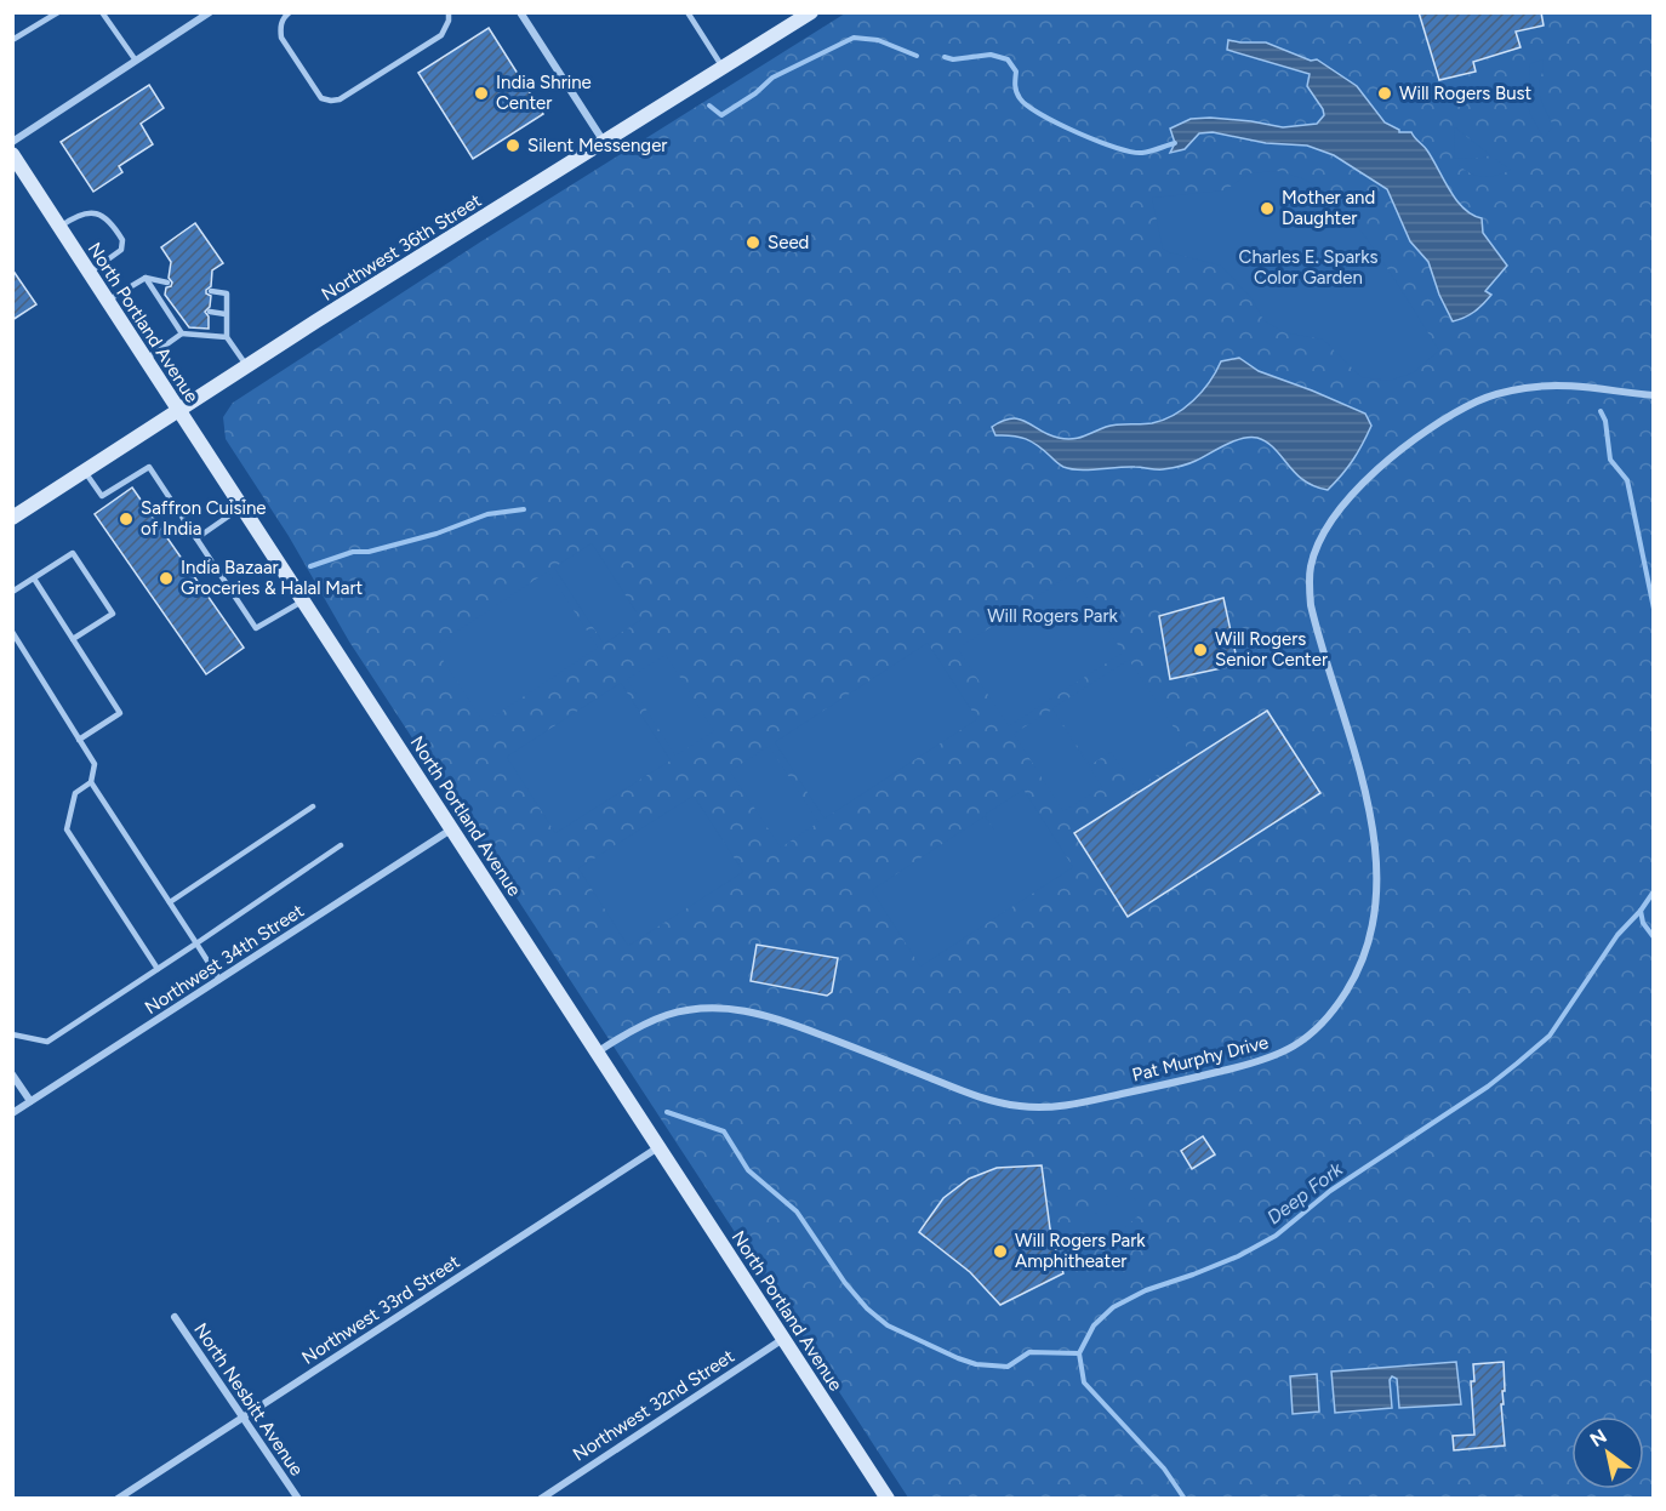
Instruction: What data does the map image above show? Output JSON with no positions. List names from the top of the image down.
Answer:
{
  "streets": {
    "main road": ["Northwest 36th Street", "North Portland Avenue"],
    "street": [
      "Northwest 34th Street",
      "Pat Murphy Drive",
      "Northwest 33rd Street",
      "North Nesbitt Avenue",
      "Northwest 32nd Street"
    ]
  },
  "crossings": [
    ["Northwest 36th Street", "North Portland Avenue"],
    ["North Portland Avenue", "Northwest 34th Street"],
    ["North Portland Avenue", "Pat Murphy Drive"],
    ["North Portland Avenue", "Northwest 33rd Street"],
    ["North Portland Avenue", "Northwest 32nd Street"],
    ["Northwest 33rd Street", "North Nesbitt Avenue"]
  ],
  "water": ["Deep Fork"],
  "parks": ["Charles E. Sparks Color Garden", "Will Rogers Park"],
  "places": [
    "India Shrine Center",
    "Will Rogers Bust",
    "Silent Messenger",
    "Mother and Daughter",
    "Seed",
    "Saffron Cuisine of India",
    "India Bazaar Groceries & Halal Mart",
    "Will Rogers Senior Center",
    "Will Rogers Park Amphitheater"
  ],
  "north": "top left"
}
